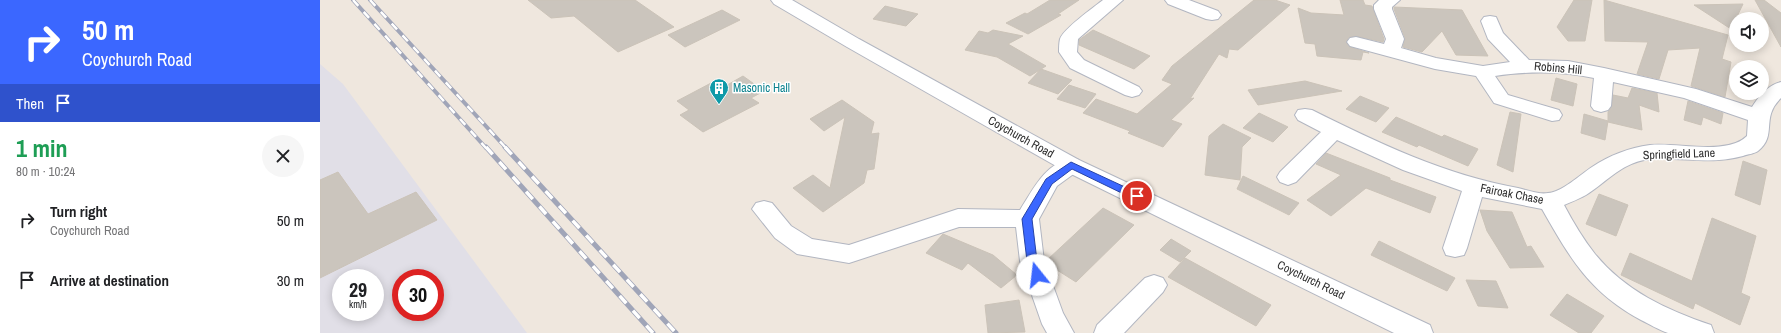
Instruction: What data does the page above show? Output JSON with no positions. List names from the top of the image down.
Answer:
{
  "streets": {
    "street": [
      "Robins Hill",
      "Coychurch Road",
      "Springfield Lane",
      "Fairoak Chase"
    ]
  },
  "crossings": [
    ["Robins Hill", "Springfield Lane"],
    ["Springfield Lane", "Fairoak Chase"]
  ],
  "places": {
    "building": ["Masonic Hall"]
  },
  "page": {
    "turn": ["50 m", "Coychurch Road"],
    "then": "Then",
    "heading": ["1 min", "80 m · 10:24"],
    "list": [
      {
        "name": "Turn right",
        "note": "Coychurch Road",
        "value": "50 m"
      },
      {
        "name": "Arrive at destination",
        "value": "30 m"
      }
    ],
    "speed": "29 km/h",
    "limit": "30"
  }
}
